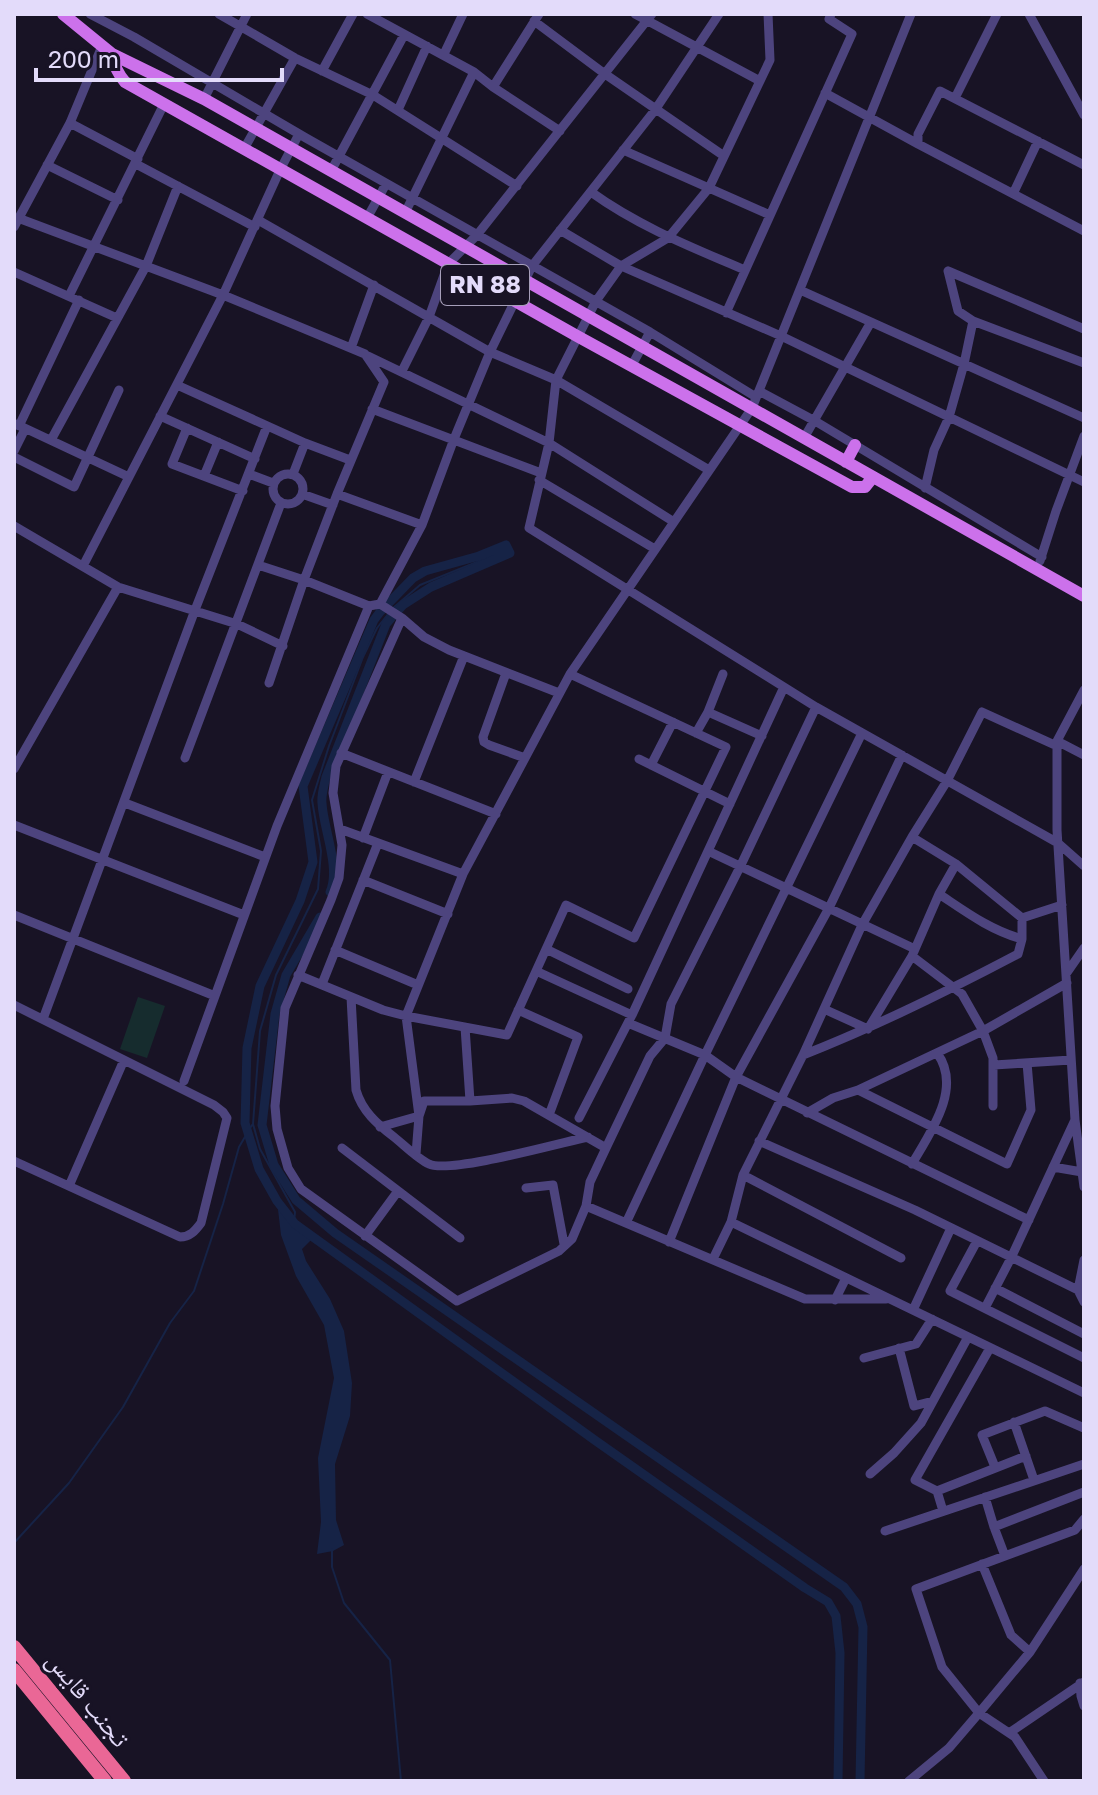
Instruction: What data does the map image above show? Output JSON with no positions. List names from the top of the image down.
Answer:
{
  "streets": {
    "highway": ["تجنب قايس"],
    "main road": ["RN 88"]
  },
  "scale_bar": "200 m"
}
